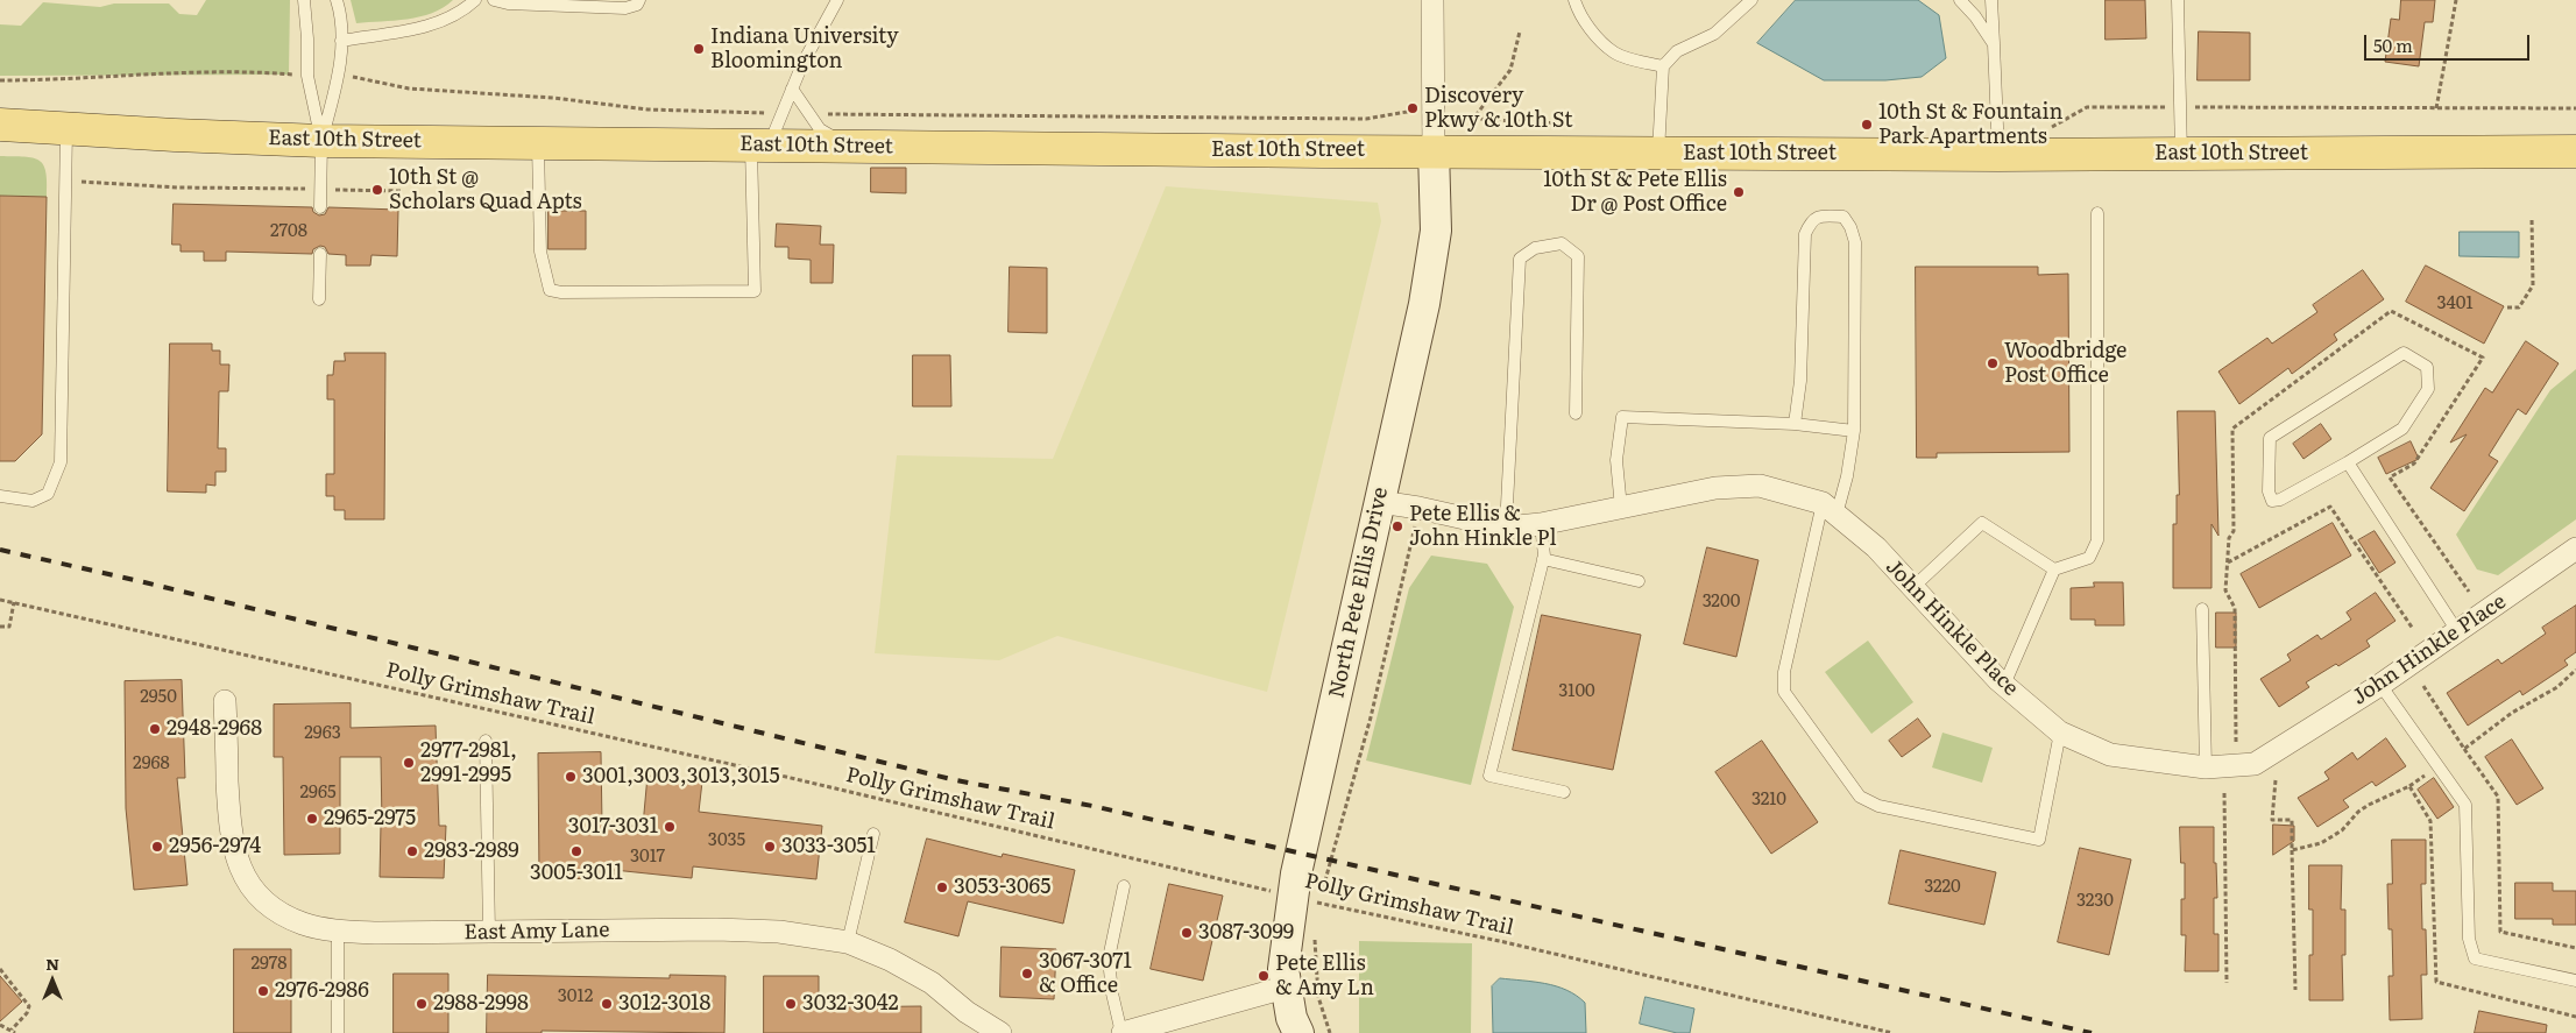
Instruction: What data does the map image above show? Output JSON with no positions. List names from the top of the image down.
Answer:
{
  "streets": {
    "main road": ["East 10th Street"],
    "street": ["North Pete Ellis Drive", "John Hinkle Place", "East Amy Lane"],
    "path": ["Polly Grimshaw Trail"]
  },
  "crossings": [
    ["East 10th Street", "North Pete Ellis Drive"],
    ["North Pete Ellis Drive", "John Hinkle Place"],
    ["North Pete Ellis Drive", "Polly Grimshaw Trail"]
  ],
  "places": [
    "Indiana University Bloomington",
    "Discovery Pkwy & 10th St",
    "10th St & Fountain Park Apartments",
    "10th St @ Scholars Quad Apts",
    "10th St & Pete Ellis Dr @ Post Office",
    "Woodbridge Post Office",
    "Pete Ellis & John Hinkle Pl",
    "2948-2968",
    "2977-2981, 2991-2995",
    "3001,3003,3013,3015",
    "2965-2975",
    "3017-3031",
    "2956-2974",
    "3033-3051",
    "2983-2989",
    "3005-3011",
    "3053-3065",
    "3087-3099",
    "3067-3071 & Office",
    "Pete Ellis & Amy Ln",
    "2976-2986",
    "2988-2998",
    "3012-3018",
    "3032-3042"
  ],
  "house_numbers": [
    "2708",
    "3401",
    "3200",
    "3100",
    "2950",
    "2963",
    "2968",
    "2965",
    "3210",
    "3035",
    "3017",
    "3220",
    "3230",
    "2978",
    "3012"
  ],
  "scale_bar": "50 m",
  "north": "top"
}
